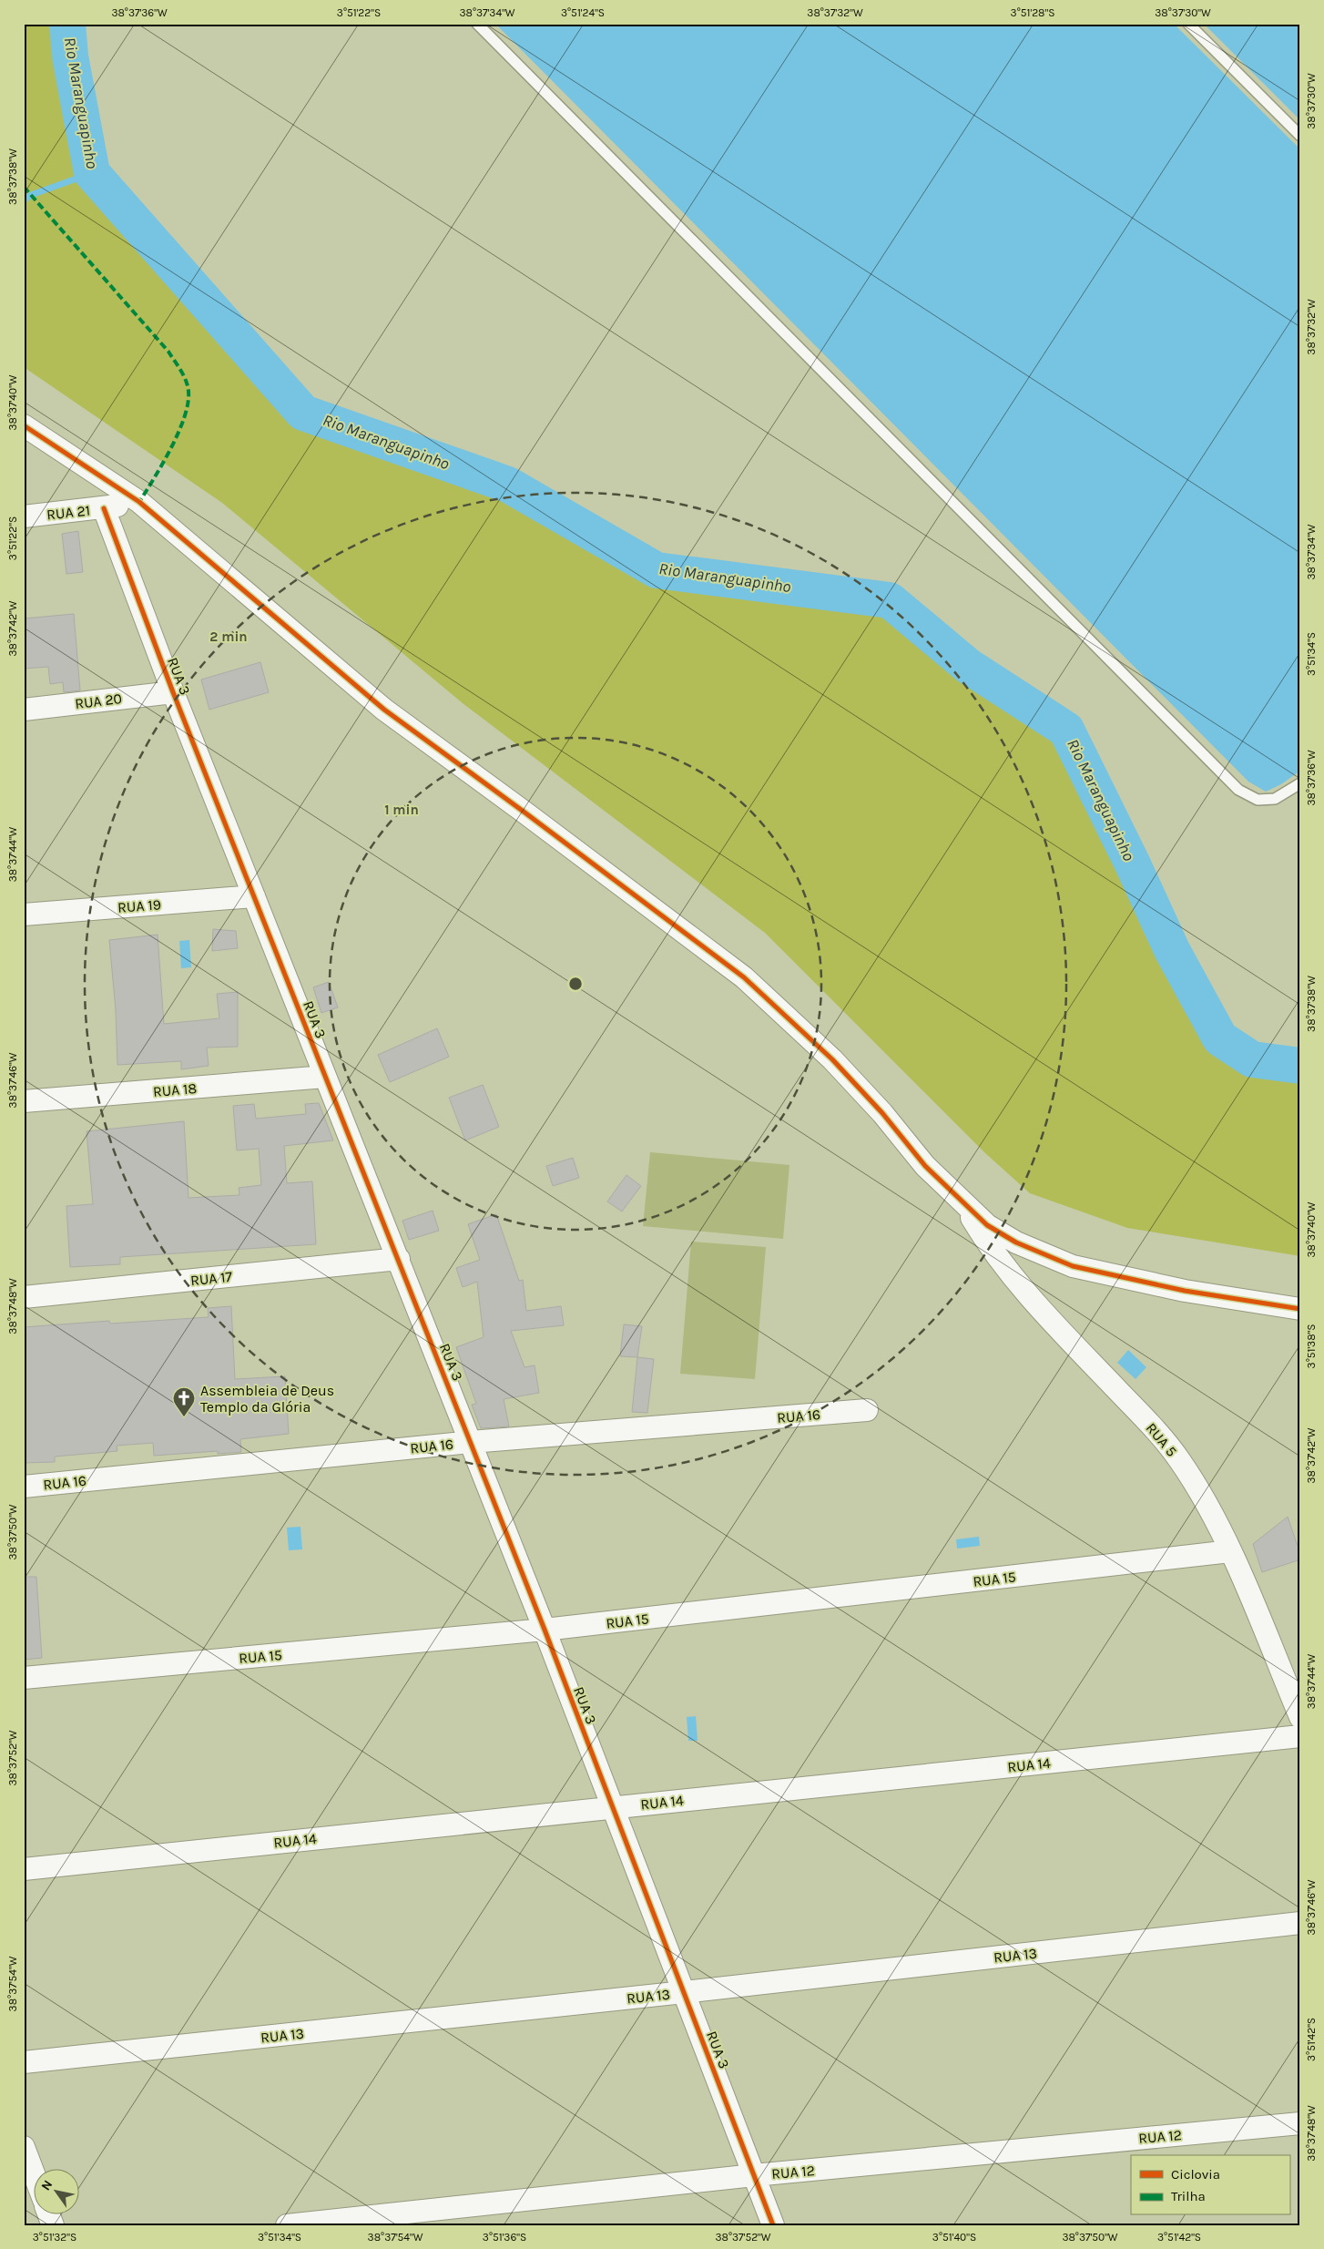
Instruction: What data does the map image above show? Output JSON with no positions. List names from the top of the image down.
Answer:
{
  "streets": {
    "street": [
      "RUA 21",
      "RUA 3",
      "RUA 20",
      "RUA 19",
      "RUA 18",
      "RUA 17",
      "RUA 16",
      "RUA 5",
      "RUA 15",
      "RUA 14",
      "RUA 13",
      "RUA 12"
    ]
  },
  "crossings": [
    ["RUA 21", "RUA 3"],
    ["RUA 3", "RUA 20"],
    ["RUA 3", "RUA 19"],
    ["RUA 3", "RUA 18"],
    ["RUA 3", "RUA 17"],
    ["RUA 3", "RUA 16"],
    ["RUA 3", "RUA 15"],
    ["RUA 3", "RUA 14"],
    ["RUA 3", "RUA 13"],
    ["RUA 3", "RUA 12"],
    ["RUA 5", "RUA 15"]
  ],
  "water": ["Rio Maranguapinho"],
  "places": {
    "church": ["Assembleia de Deus Templo da Glória"]
  },
  "legend": ["Ciclovia", "Trilha"],
  "north": "top left",
  "coordinates": [
    "38°37'36\"W",
    "3°51'22\"S",
    "38°37'34\"W",
    "3°51'24\"S",
    "38°37'32\"W",
    "3°51'28\"S",
    "38°37'30\"W",
    "38°37'38\"W",
    "38°37'40\"W",
    "38°37'42\"W",
    "3°51'34\"S",
    "38°37'44\"W",
    "38°37'46\"W",
    "38°37'48\"W",
    "3°51'38\"S",
    "38°37'50\"W",
    "38°37'52\"W",
    "38°37'54\"W",
    "3°51'42\"S",
    "3°51'32\"S",
    "3°51'36\"S",
    "3°51'40\"S"
  ],
  "rings": ["2 min", "1 min"]
}
